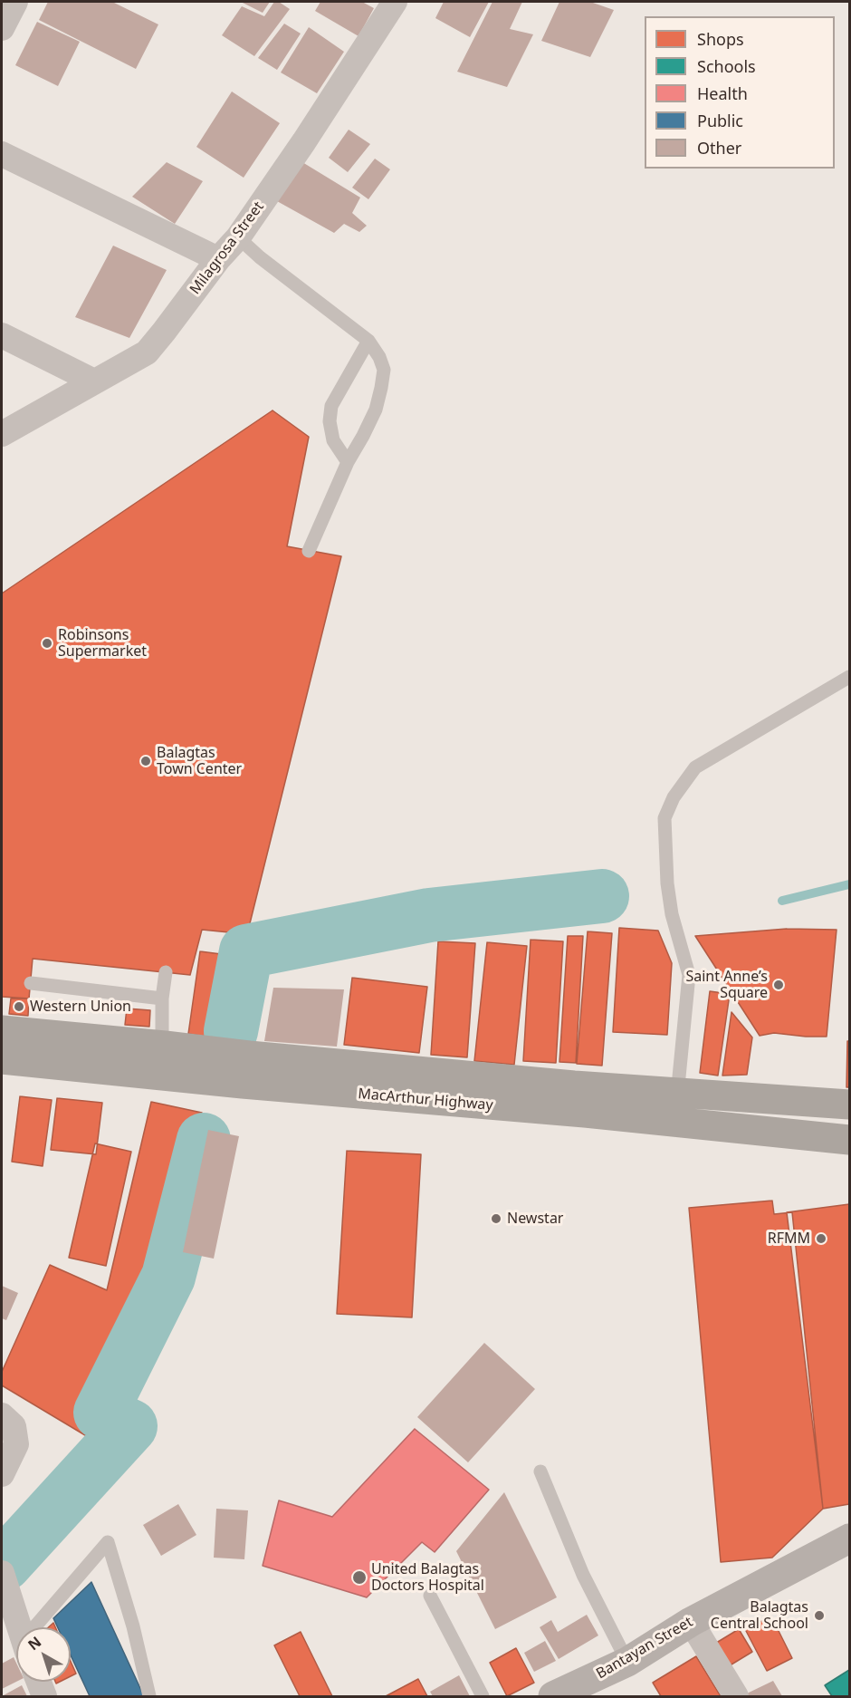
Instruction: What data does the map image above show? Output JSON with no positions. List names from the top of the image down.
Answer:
{
  "streets": {
    "highway": ["MacArthur Highway"],
    "main road": ["Bantayan Street"],
    "street": ["Milagrosa Street"]
  },
  "places": [
    "Robinsons Supermarket",
    "Balagtas Town Center",
    "Saint Anne’s Square",
    "Western Union",
    "Newstar",
    "RFMM",
    "United Balagtas Doctors Hospital",
    "Balagtas Central School"
  ],
  "legend": [
    "Shops",
    "Schools",
    "Health",
    "Public",
    "Other"
  ],
  "north": "top left"
}
